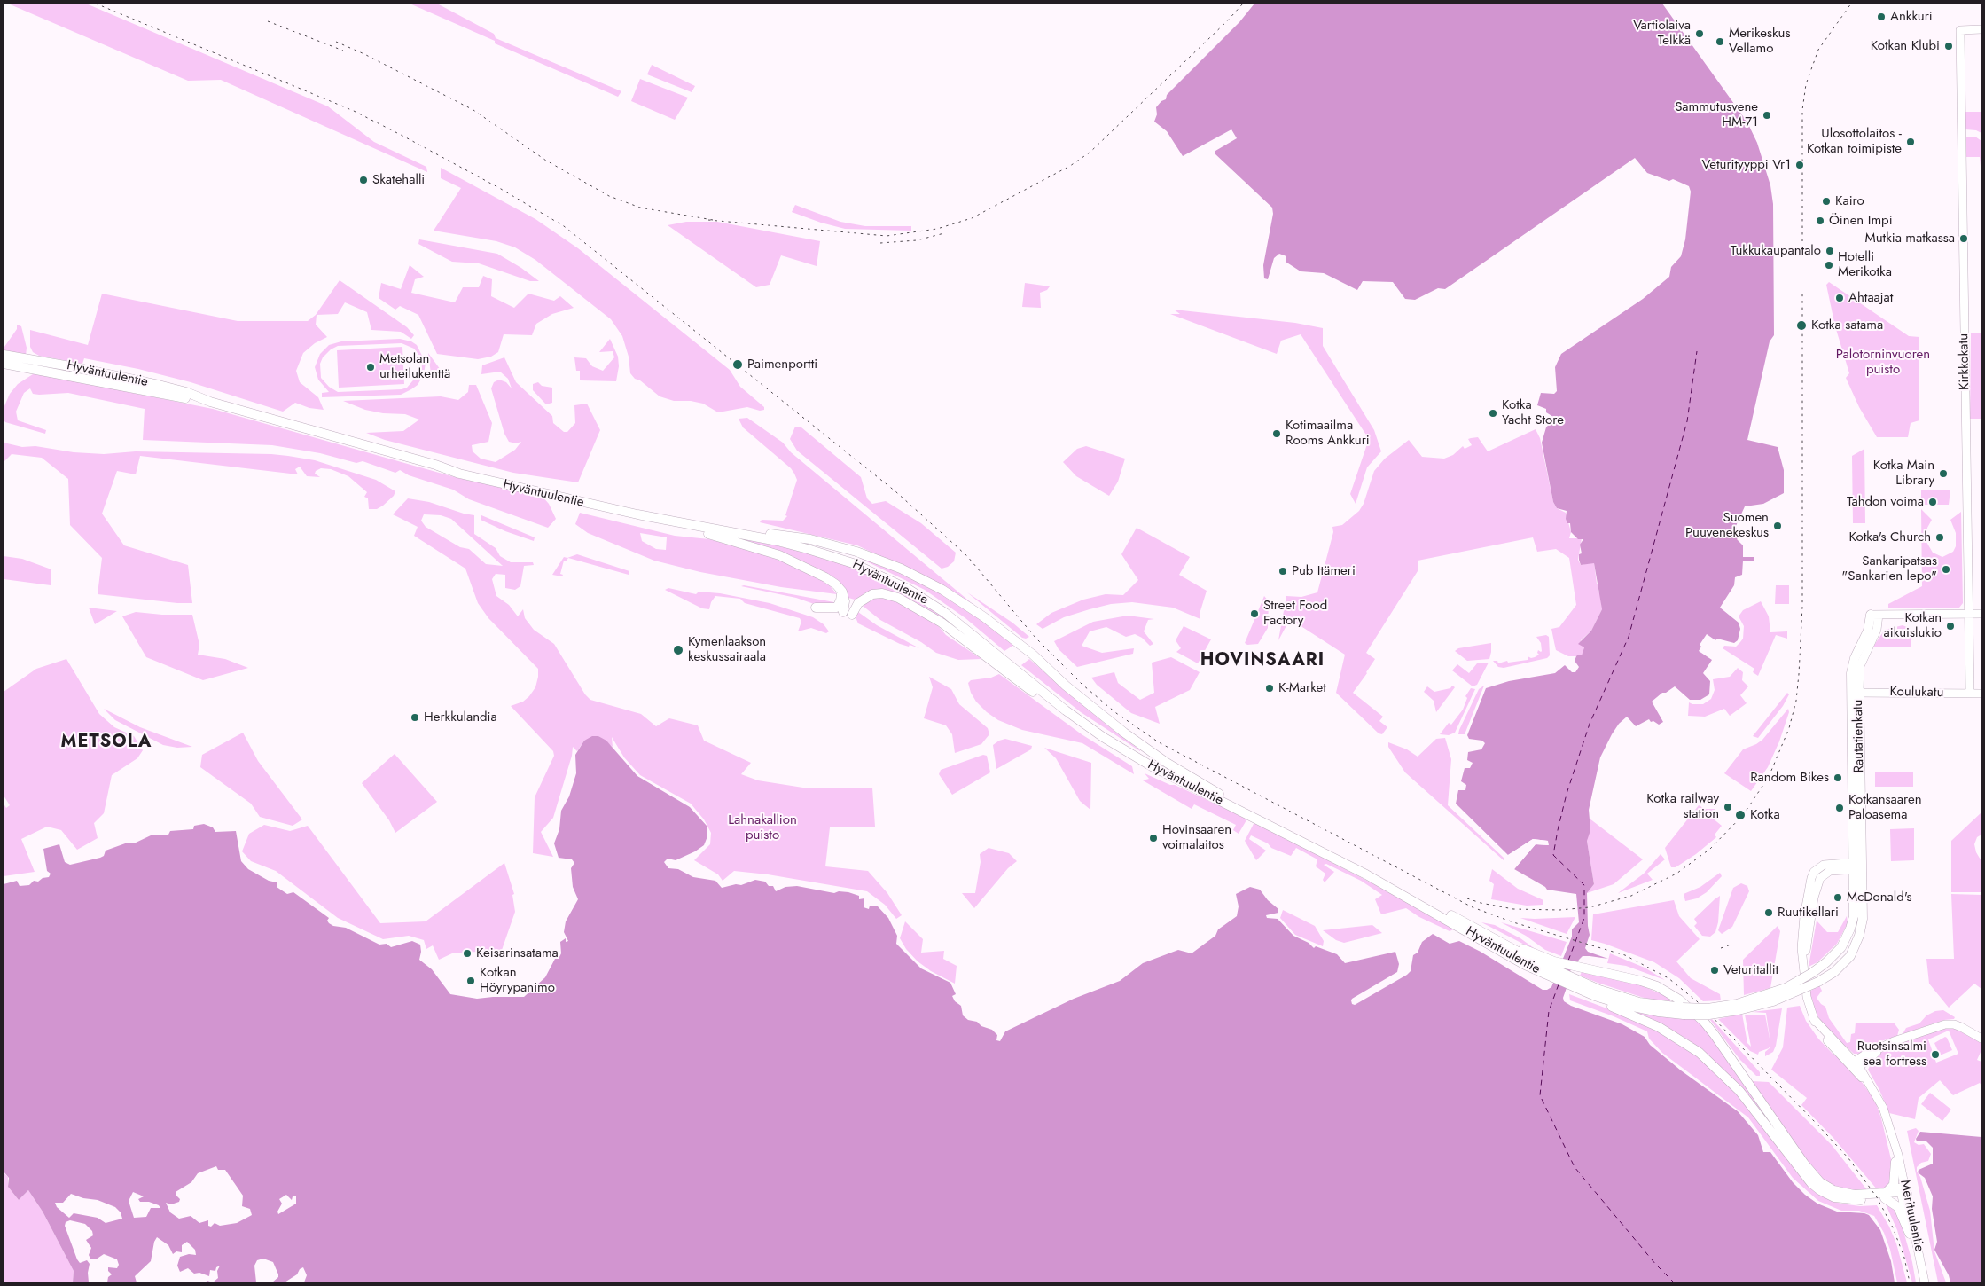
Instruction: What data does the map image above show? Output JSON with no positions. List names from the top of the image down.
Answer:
{
  "streets": {
    "highway": ["Hyväntuulentie", "Rautatienkatu"],
    "main road": ["Kirkkokatu", "Koulukatu", "Merituulentie"]
  },
  "crossings": [
    ["Kirkkokatu", "Koulukatu"],
    ["Hyväntuulentie", "Rautatienkatu"],
    ["Hyväntuulentie", "Merituulentie"],
    ["Koulukatu", "Rautatienkatu"],
    ["Rautatienkatu", "Merituulentie"]
  ],
  "districts": ["HOVINSAARI", "METSOLA"],
  "parks": ["Palotorninvuoren puisto", "Lahnakallion puisto"],
  "places": [
    "Ankkuri",
    "Vartiolaiva Telkkä",
    "Merikeskus Vellamo",
    "Kotkan Klubi",
    "Sammutusvene HM-71",
    "Ulosottolaitos - Kotkan toimipiste",
    "Veturityyppi Vr1",
    "Skatehalli",
    "Kairo",
    "Öinen Impi",
    "Mutkia matkassa",
    "Tukkukaupantalo",
    "Hotelli Merikotka",
    "Ahtaajat",
    "Kotka satama",
    "Paimenportti",
    "Metsolan urheilukenttä",
    "Kotka Yacht Store",
    "Kotimaailma Rooms Ankkuri",
    "Kotka Main Library",
    "Tahdon voima",
    "Suomen Puuvenekeskus",
    "Kotka's Church",
    "Sankaripatsas \"Sankarien lepo\"",
    "Pub Itämeri",
    "Street Food Factory",
    "Kotkan aikuislukio",
    "Kymenlaakson keskussairaala",
    "K-Market",
    "Herkkulandia",
    "Random Bikes",
    "Kotka railway station",
    "Kotkansaaren Paloasema",
    "Kotka",
    "Hovinsaaren voimalaitos",
    "McDonald's",
    "Ruutikellari",
    "Keisarinsatama",
    "Veturitallit",
    "Kotkan Höyrypanimo",
    "Ruotsinsalmi sea fortress"
  ]
}
